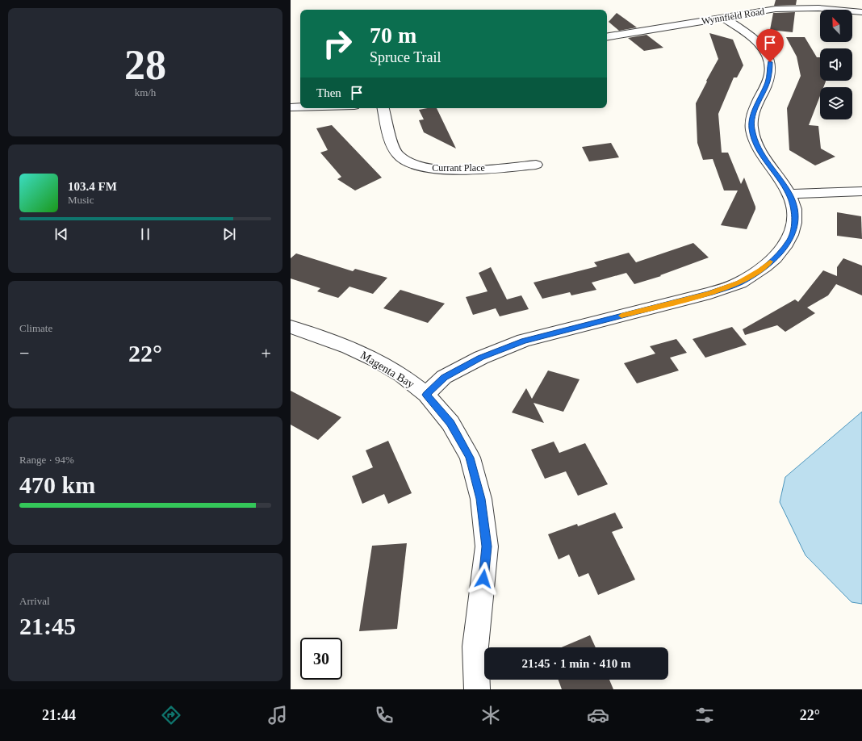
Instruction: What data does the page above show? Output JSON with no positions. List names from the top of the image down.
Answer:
{
  "streets": {
    "street": ["Wynnfield Road", "Currant Place", "Magenta Bay"]
  },
  "north": "top left",
  "page": {
    "tile": [
      ["28", "km/h"],
      "Climate",
      ["Range · 94%", "470 km"],
      ["Arrival", "21:45"]
    ],
    "turn": ["70 m", "Spruce Trail"],
    "then": "Then",
    "song": ["103.4 FM", "Music"],
    "heat": ["−", "22°", "+"],
    "limit": "30",
    "trip": "21:45 · 1 min · 410 m",
    "tabs": ["21:44", "22°"]
  }
}
